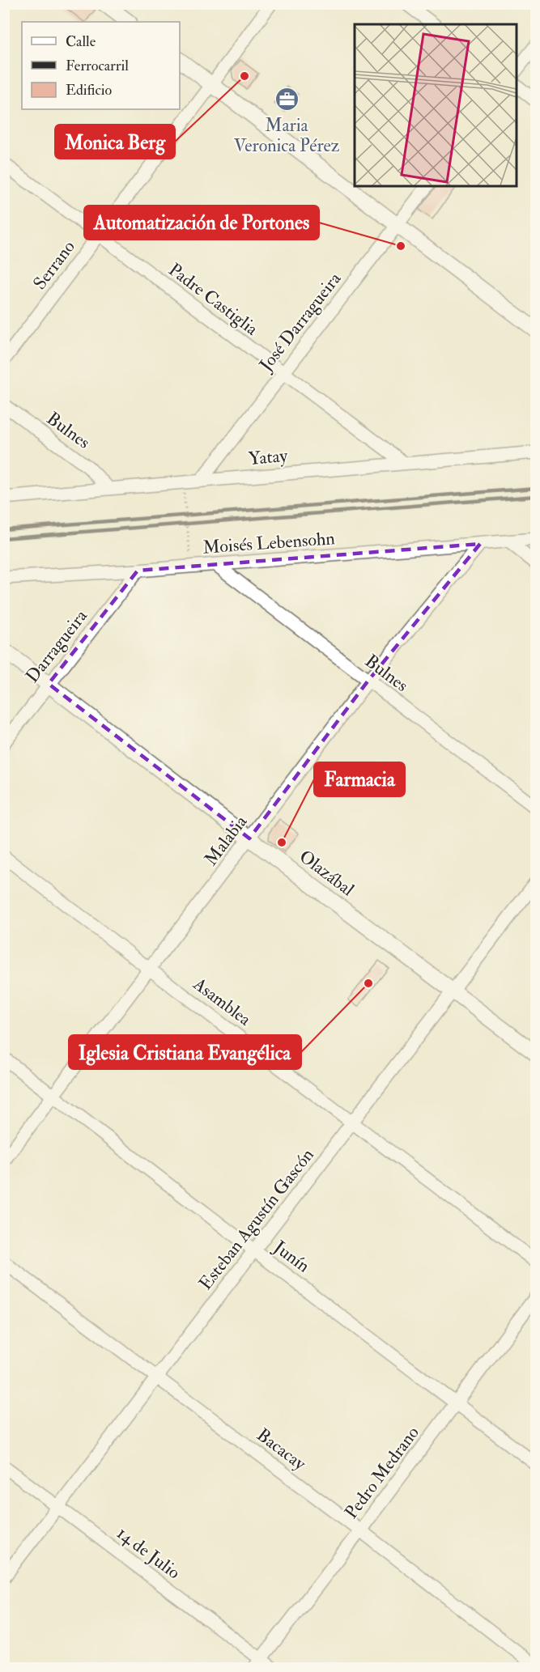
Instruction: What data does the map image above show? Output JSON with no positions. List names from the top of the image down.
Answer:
{
  "streets": {
    "street": [
      "Serrano",
      "Padre Castiglia",
      "José Darragueira",
      "Bulnes",
      "Yatay",
      "Moisés Lebensohn",
      "Darragueira",
      "Malabia",
      "Olazábal",
      "Asamblea",
      "Esteban Agustín Gascón",
      "Junín",
      "Bacacay",
      "Pedro Medrano",
      "14 de Julio"
    ]
  },
  "crossings": [
    ["Serrano", "Padre Castiglia"],
    ["Padre Castiglia", "José Darragueira"],
    ["Padre Castiglia", "Yatay"],
    ["José Darragueira", "Yatay"],
    ["Bulnes", "Yatay"],
    ["Bulnes", "Moisés Lebensohn"],
    ["Bulnes", "Malabia"],
    ["Moisés Lebensohn", "Darragueira"],
    ["Moisés Lebensohn", "Malabia"],
    ["Darragueira", "Olazábal"],
    ["Malabia", "Olazábal"],
    ["Malabia", "Asamblea"],
    ["Malabia", "Junín"],
    ["Olazábal", "Esteban Agustín Gascón"],
    ["Asamblea", "Esteban Agustín Gascón"],
    ["Esteban Agustín Gascón", "Junín"],
    ["Esteban Agustín Gascón", "Bacacay"],
    ["Esteban Agustín Gascón", "14 de Julio"],
    ["Junín", "Pedro Medrano"],
    ["Bacacay", "Pedro Medrano"],
    ["Pedro Medrano", "14 de Julio"]
  ],
  "places": {
    "other": [
      "Monica Berg",
      "Automatización de Portones",
      "Farmacia",
      "Iglesia Cristiana Evangélica"
    ],
    "office": ["Maria Veronica Pérez"]
  },
  "legend": ["Calle", "Ferrocarril", "Edificio"]
}
